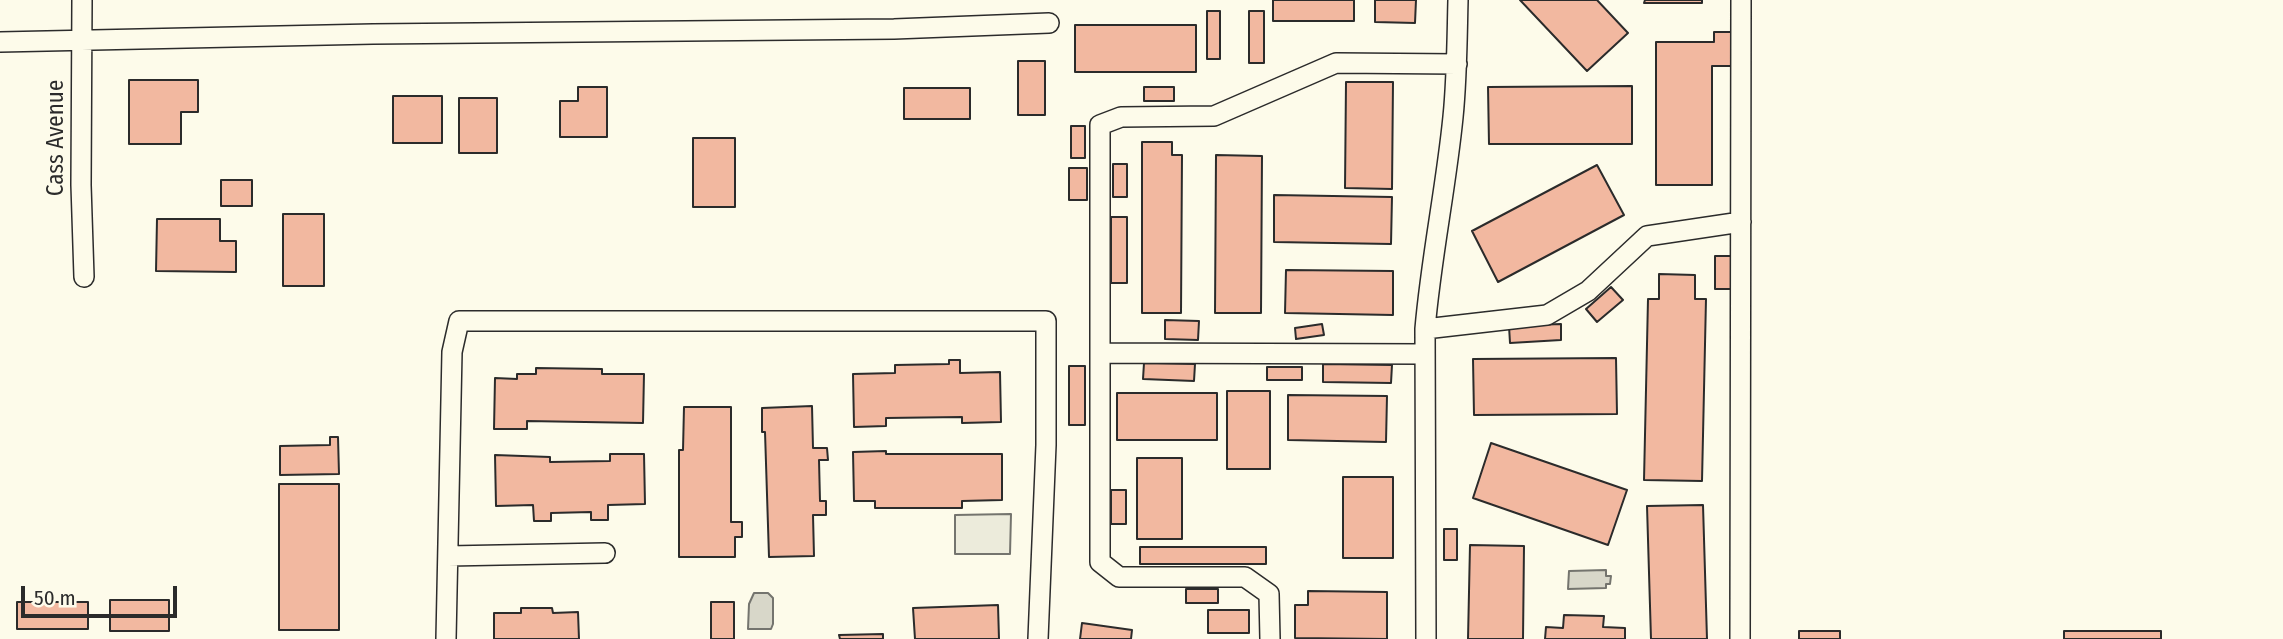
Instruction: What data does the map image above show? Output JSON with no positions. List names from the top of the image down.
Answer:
{
  "streets": {
    "street": ["Cass Avenue"]
  },
  "scale_bar": "50 m"
}
